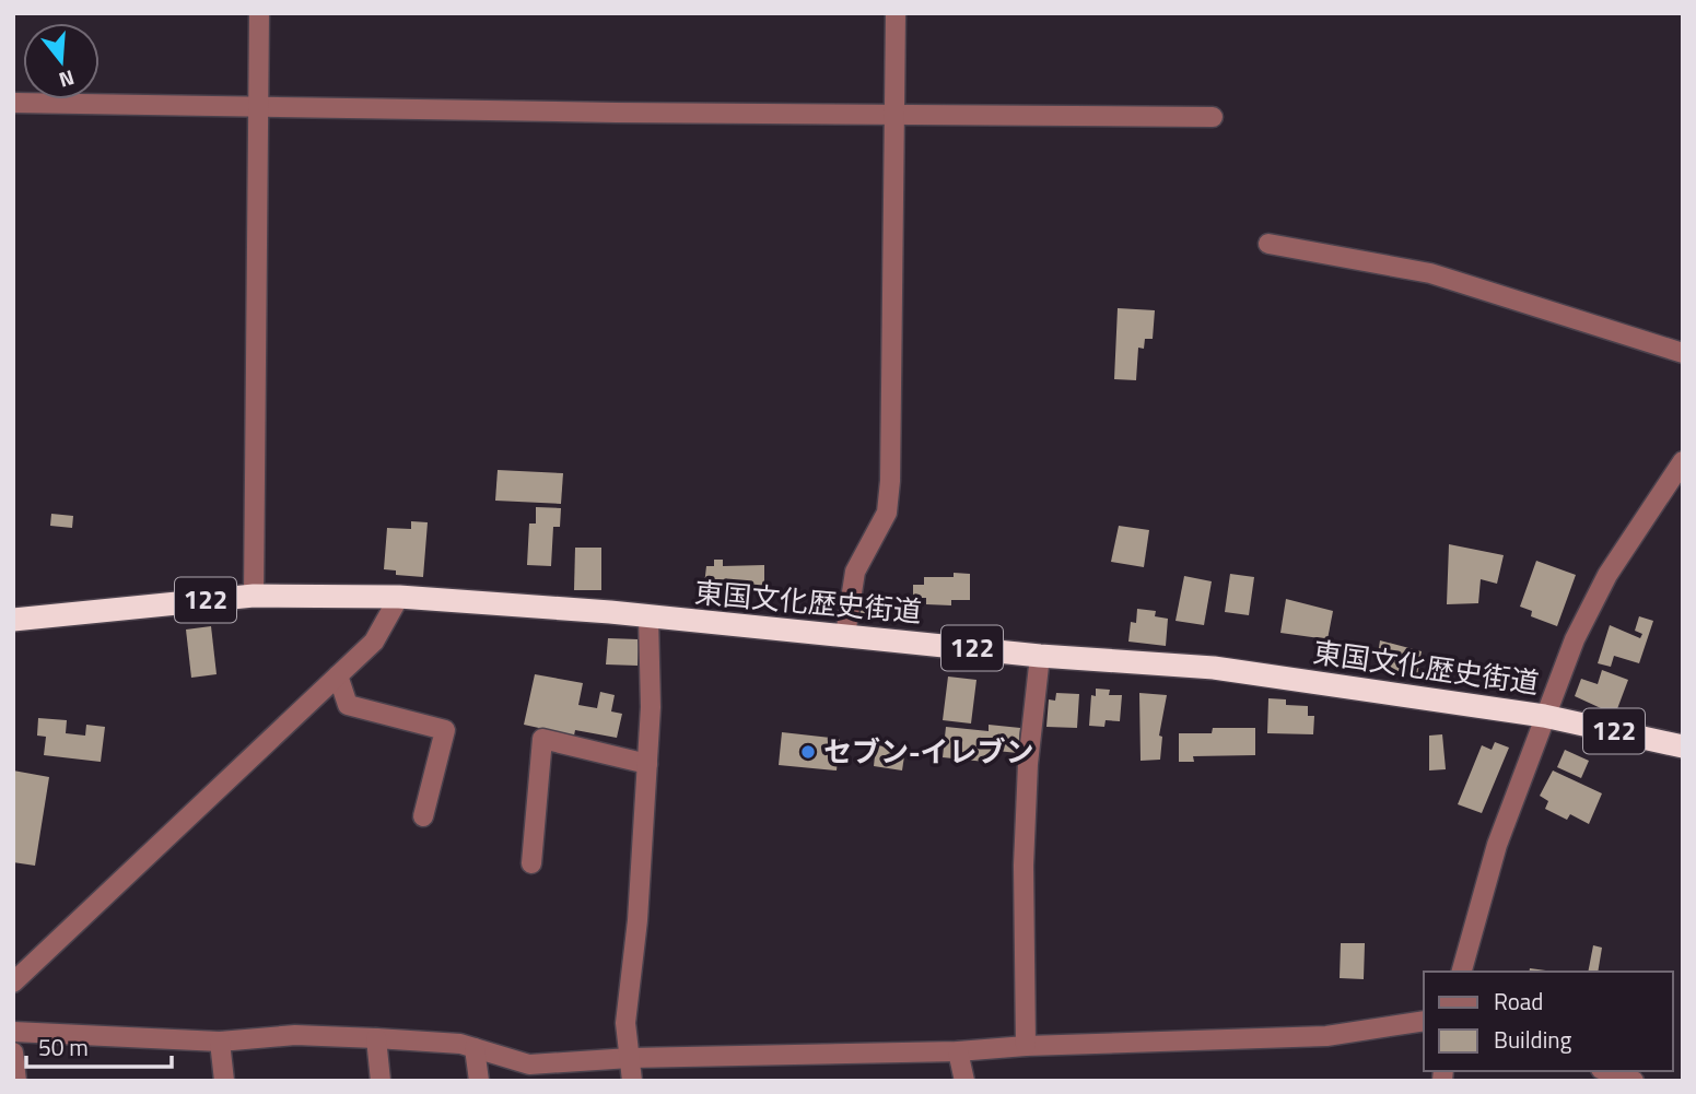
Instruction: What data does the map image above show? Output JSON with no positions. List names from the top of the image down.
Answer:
{
  "streets": {
    "highway": ["122", "東国文化歴史街道"]
  },
  "places": ["セブン-イレブン"],
  "legend": ["Road", "Building"],
  "scale_bar": "50 m",
  "north": "bottom"
}
